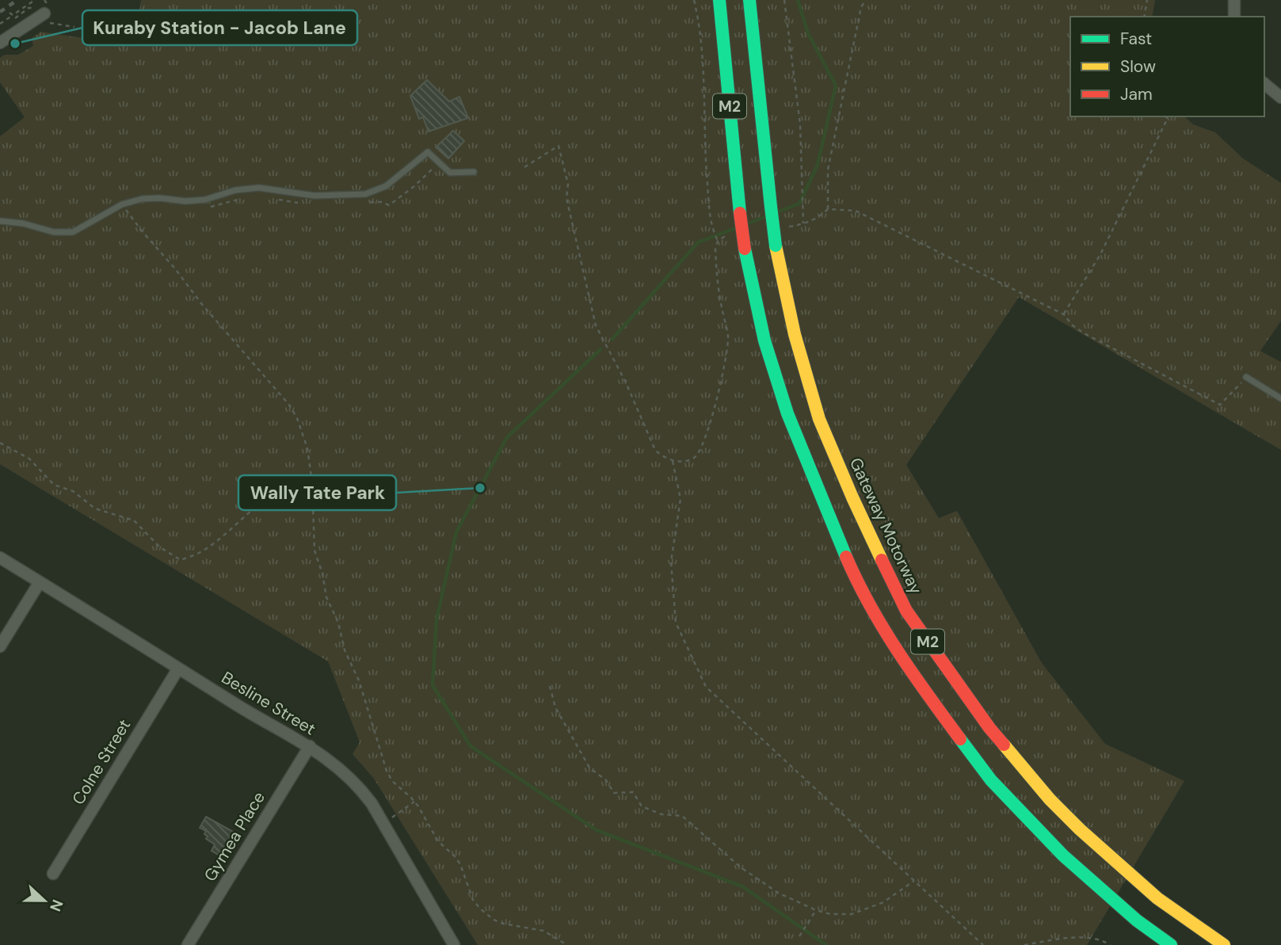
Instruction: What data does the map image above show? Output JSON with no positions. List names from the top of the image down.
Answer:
{
  "streets": {
    "highway": ["M2", "Gateway Motorway"],
    "street": ["Besline Street", "Colne Street", "Gymea Place"]
  },
  "crossings": [
    ["Besline Street", "Colne Street"],
    ["Besline Street", "Gymea Place"]
  ],
  "places": ["Kuraby Station - Jacob Lane", "Wally Tate Park"],
  "legend": ["Fast", "Slow", "Jam"],
  "north": "right"
}
